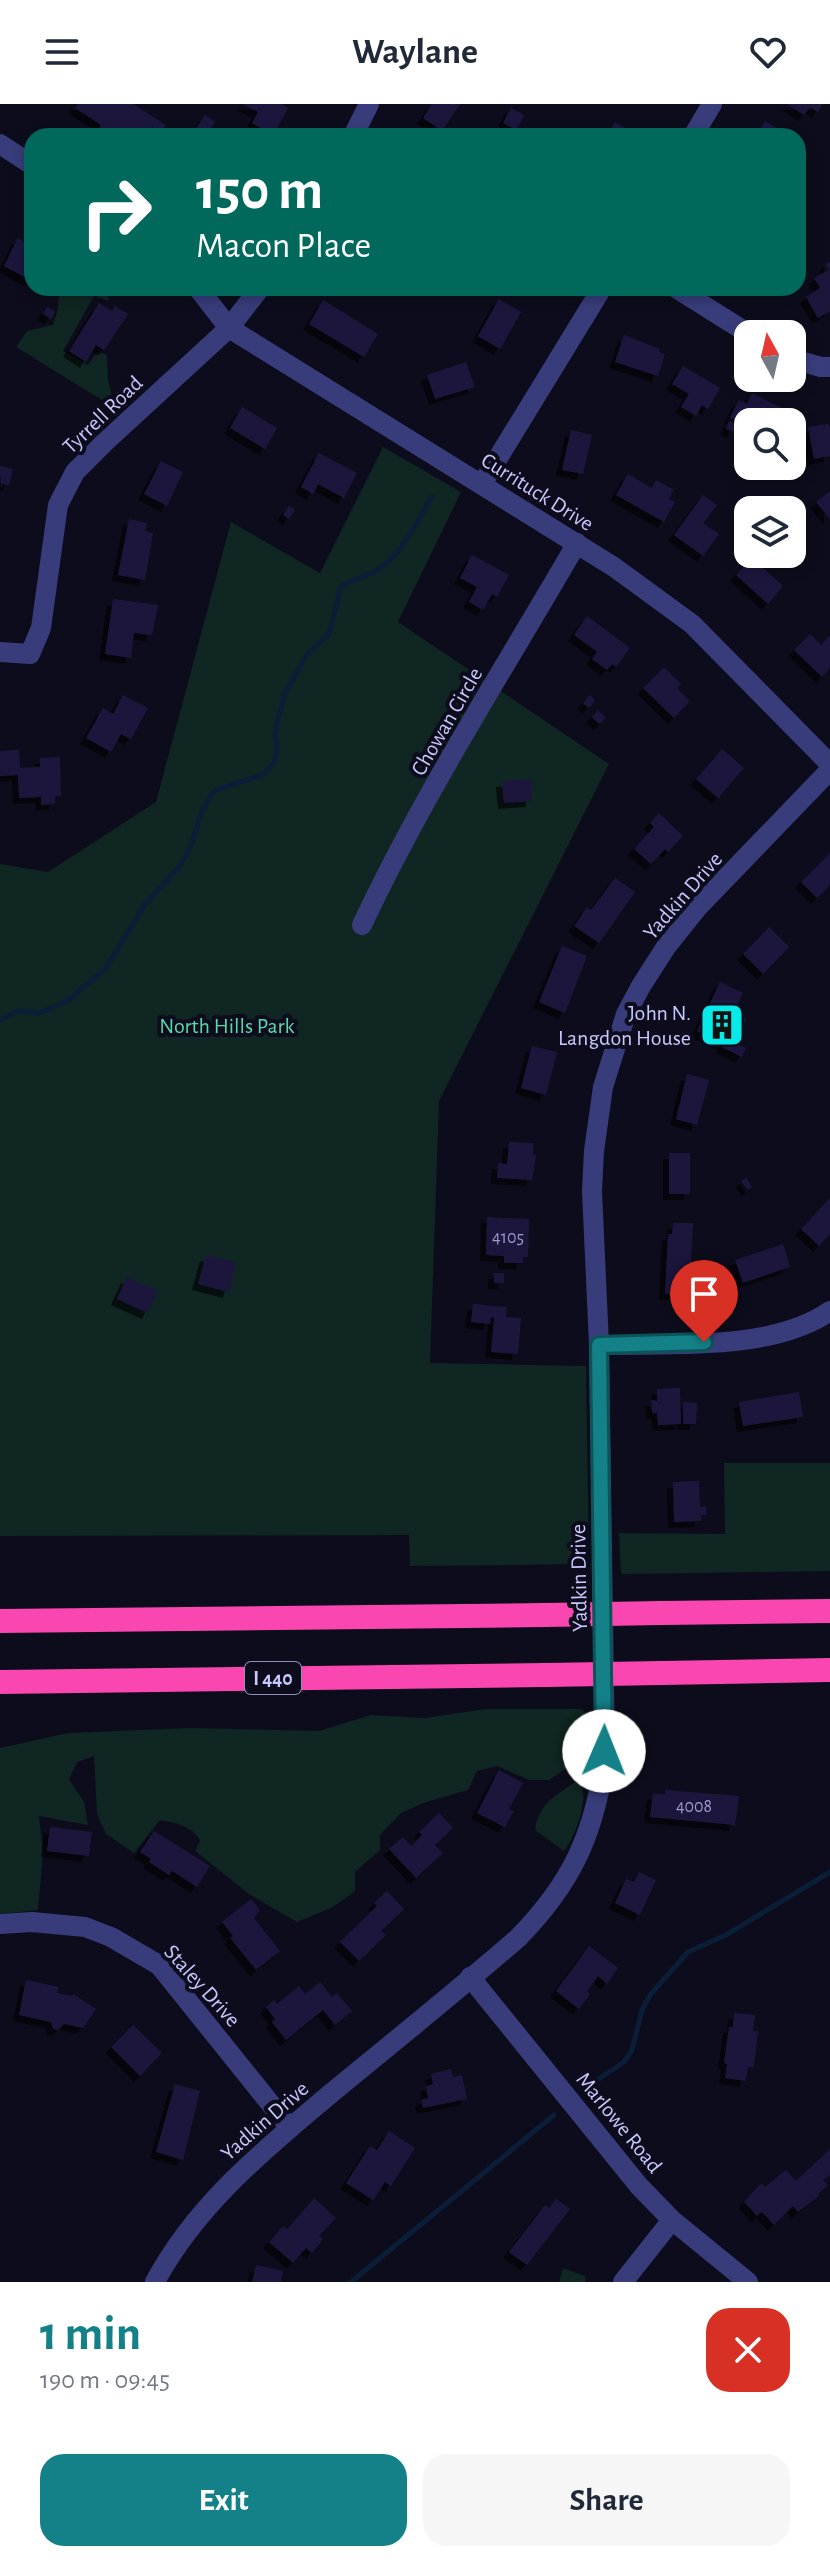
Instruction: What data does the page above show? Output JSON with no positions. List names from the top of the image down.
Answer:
{
  "streets": {
    "highway": ["I 440"],
    "street": [
      "Tyrrell Road",
      "Currituck Drive",
      "Chowan Circle",
      "Yadkin Drive",
      "Staley Drive",
      "Marlowe Road"
    ]
  },
  "crossings": [
    ["Tyrrell Road", "Currituck Drive"],
    ["Currituck Drive", "Chowan Circle"],
    ["Currituck Drive", "Yadkin Drive"],
    ["Yadkin Drive", "Staley Drive"],
    ["Yadkin Drive", "Marlowe Road"]
  ],
  "parks": ["North Hills Park"],
  "places": {
    "building": ["John N. Langdon House"]
  },
  "house_numbers": ["4105", "4008"],
  "north": "top",
  "page": {
    "header": "Waylane",
    "turn": ["150 m", "Macon Place"],
    "heading": ["1 min", "190 m · 09:45"],
    "buttons": ["Exit", "Share"]
  }
}
